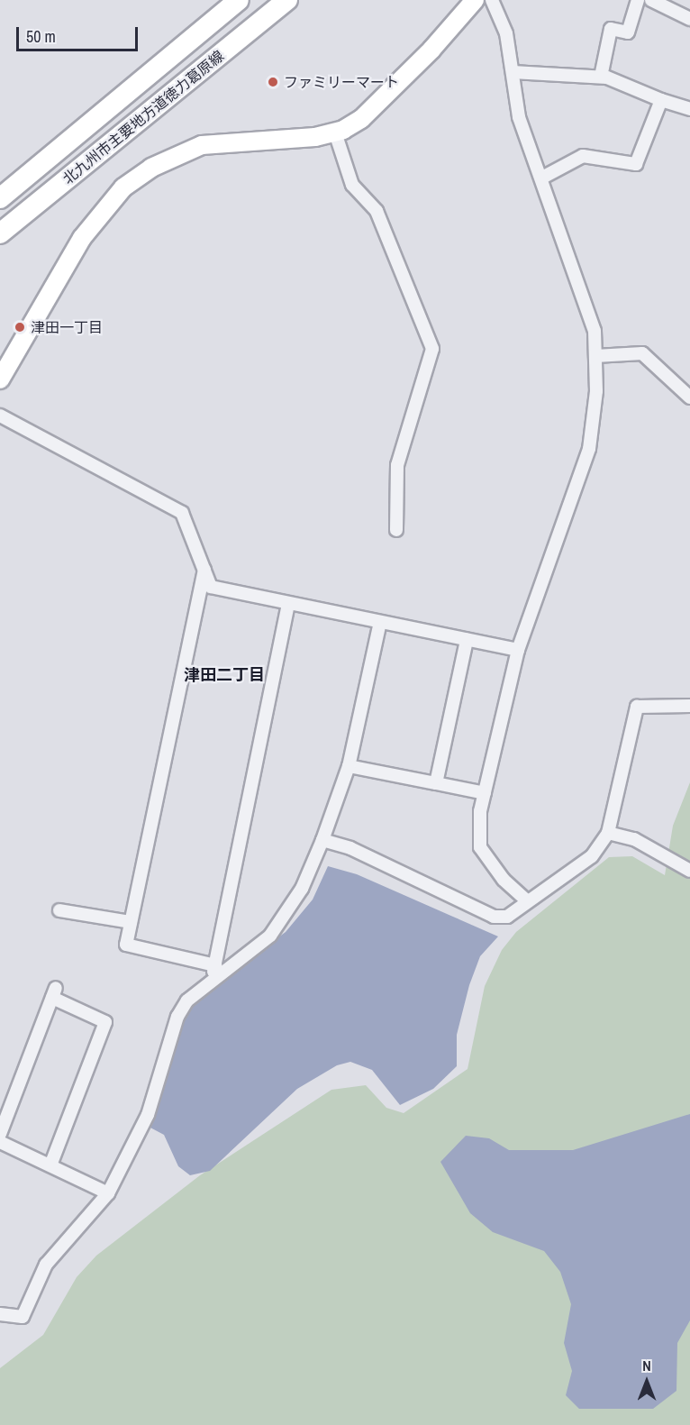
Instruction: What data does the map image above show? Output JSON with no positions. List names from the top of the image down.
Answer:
{
  "streets": {
    "main road": ["北九州市主要地方道徳力葛原線"]
  },
  "districts": ["津田二丁目"],
  "places": ["ファミリーマート", "津田一丁目"],
  "scale_bar": "50 m",
  "north": "top"
}
